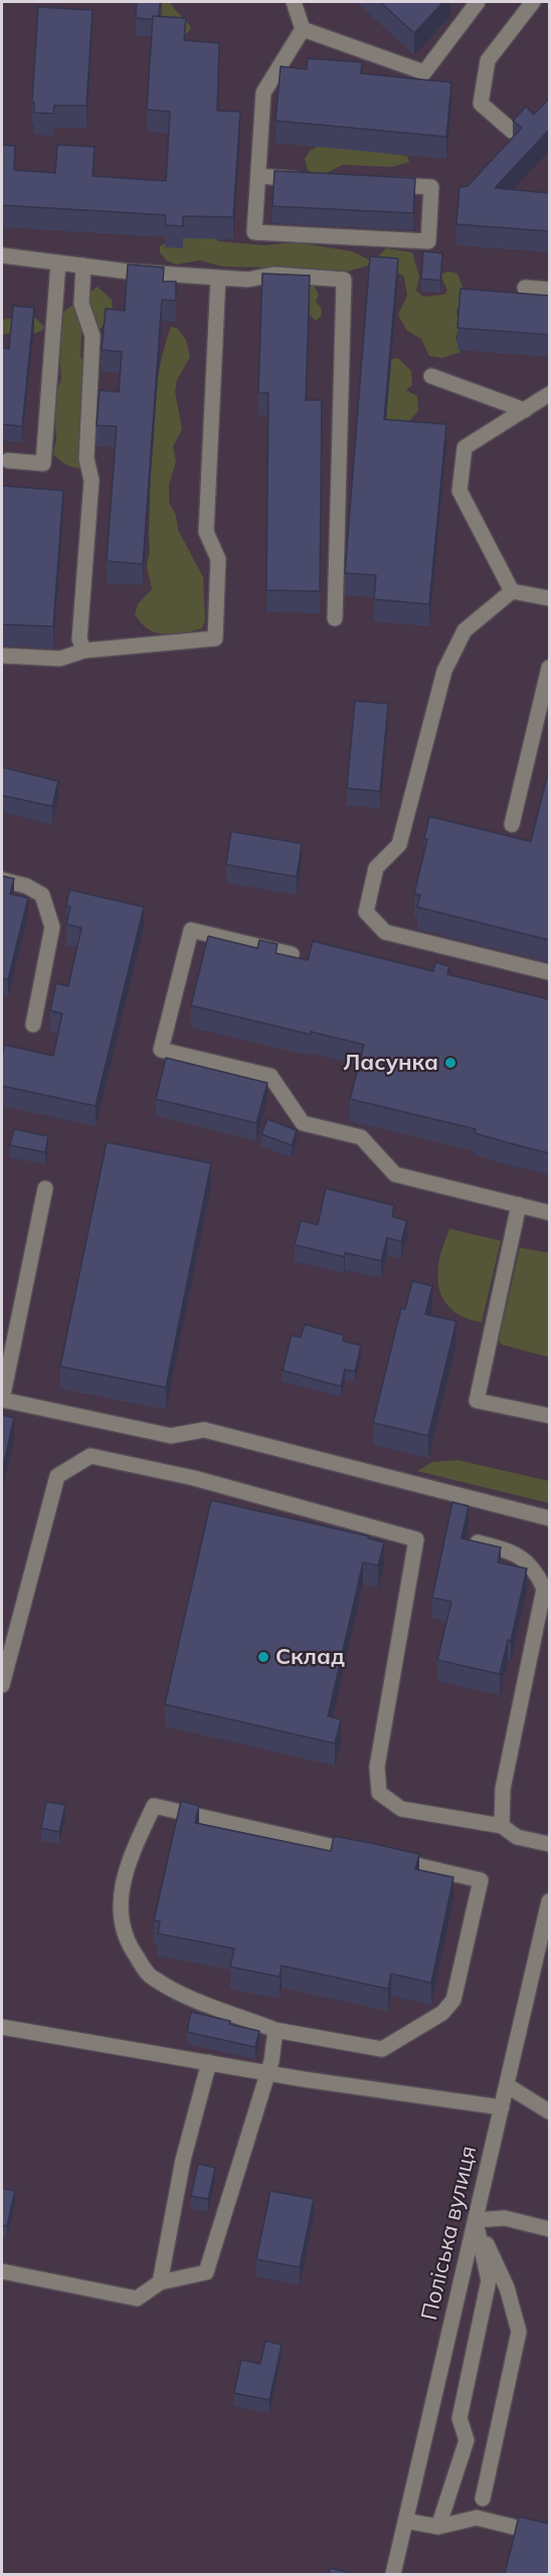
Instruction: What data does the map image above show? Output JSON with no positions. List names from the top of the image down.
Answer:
{
  "streets": {
    "street": ["Поліська вулиця"]
  },
  "places": ["Ласунка", "Склад"]
}
